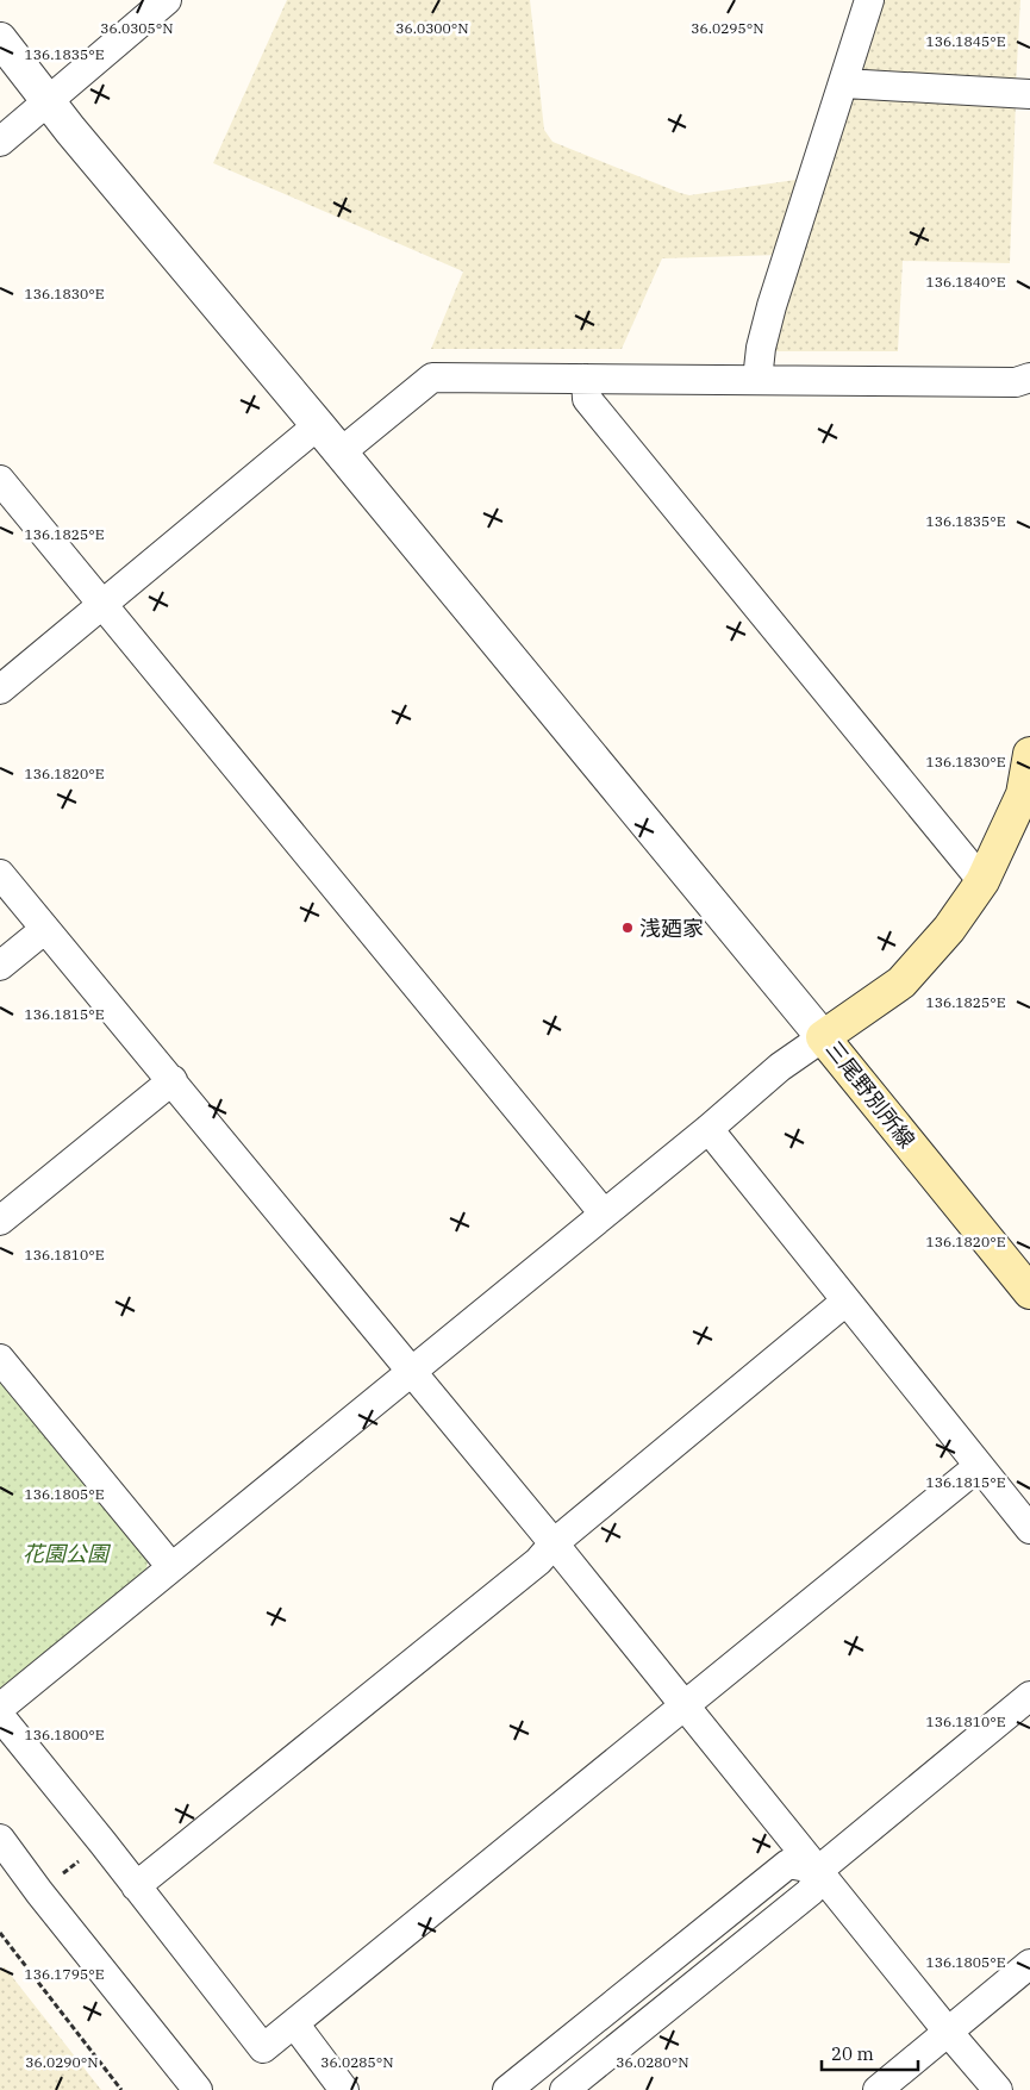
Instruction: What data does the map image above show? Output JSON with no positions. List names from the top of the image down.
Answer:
{
  "streets": {
    "main road": ["三尾野別所線"]
  },
  "parks": ["花園公園"],
  "places": ["浅廼家"],
  "scale_bar": "20 m",
  "coordinates": [
    "36.0305°N",
    "36.0300°N",
    "36.0295°N",
    "136.1845°E",
    "136.1835°E",
    "136.1840°E",
    "136.1830°E",
    "136.1825°E",
    "136.1820°E",
    "136.1815°E",
    "136.1810°E",
    "136.1805°E",
    "136.1800°E",
    "136.1795°E",
    "36.0290°N",
    "36.0285°N",
    "36.0280°N"
  ]
}
